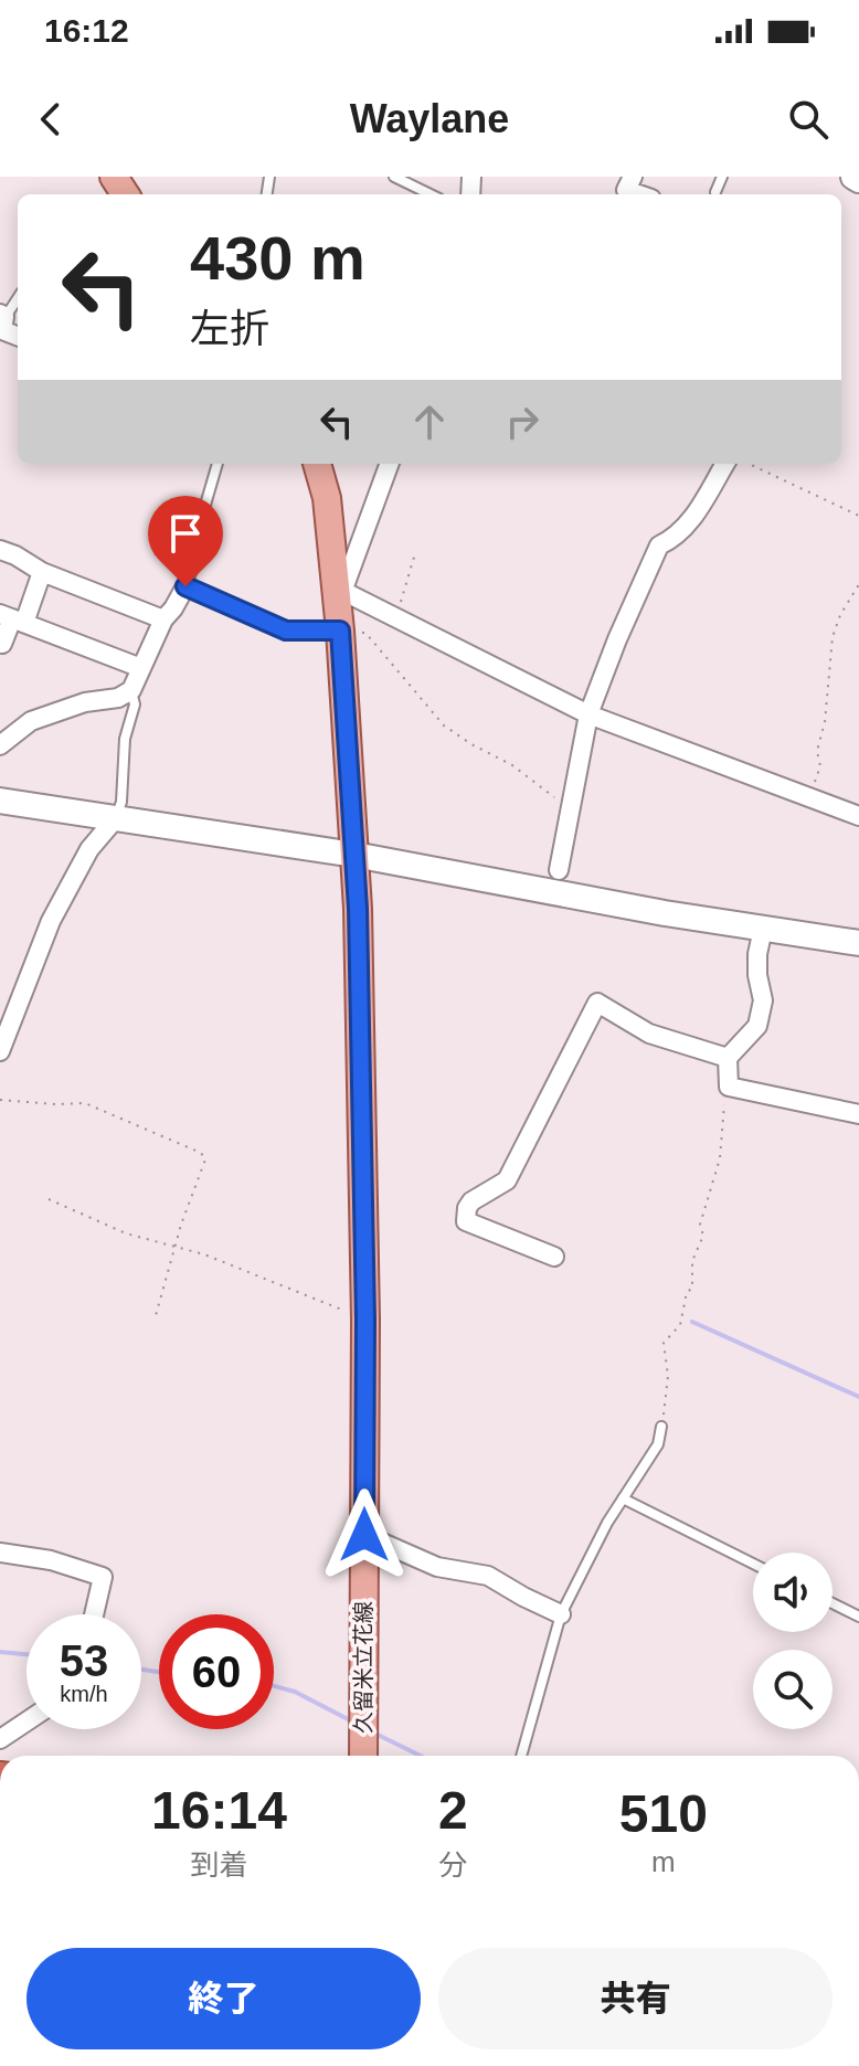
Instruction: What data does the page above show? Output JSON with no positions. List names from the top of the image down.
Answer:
{
  "streets": {
    "main road": ["久留米立花線"]
  },
  "page": {
    "status": "16:12",
    "header": "Waylane",
    "turn": ["430 m", "左折"],
    "speed": "53 km/h",
    "limit": "60",
    "eta": [
      "16:14",
      "到着",
      "2",
      "分",
      "510",
      "m"
    ],
    "buttons": ["終了", "共有"]
  }
}
